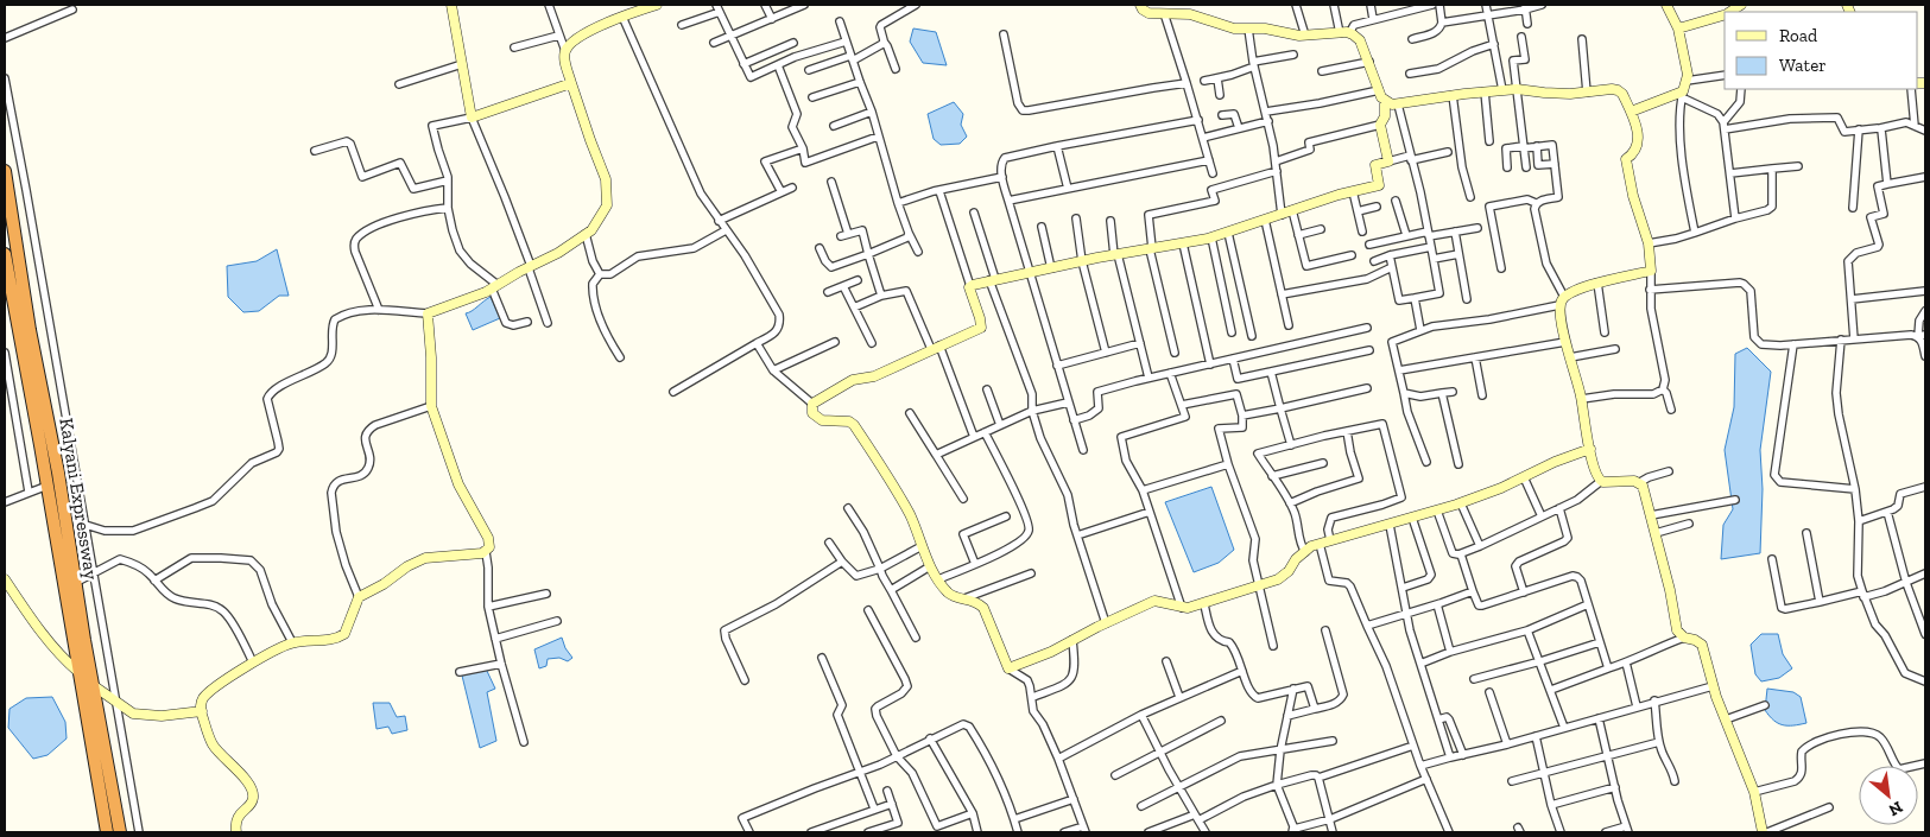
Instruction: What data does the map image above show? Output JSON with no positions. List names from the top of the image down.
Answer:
{
  "streets": {
    "highway": ["Kalyani Expressway"]
  },
  "legend": ["Road", "Water"],
  "north": "bottom right"
}
